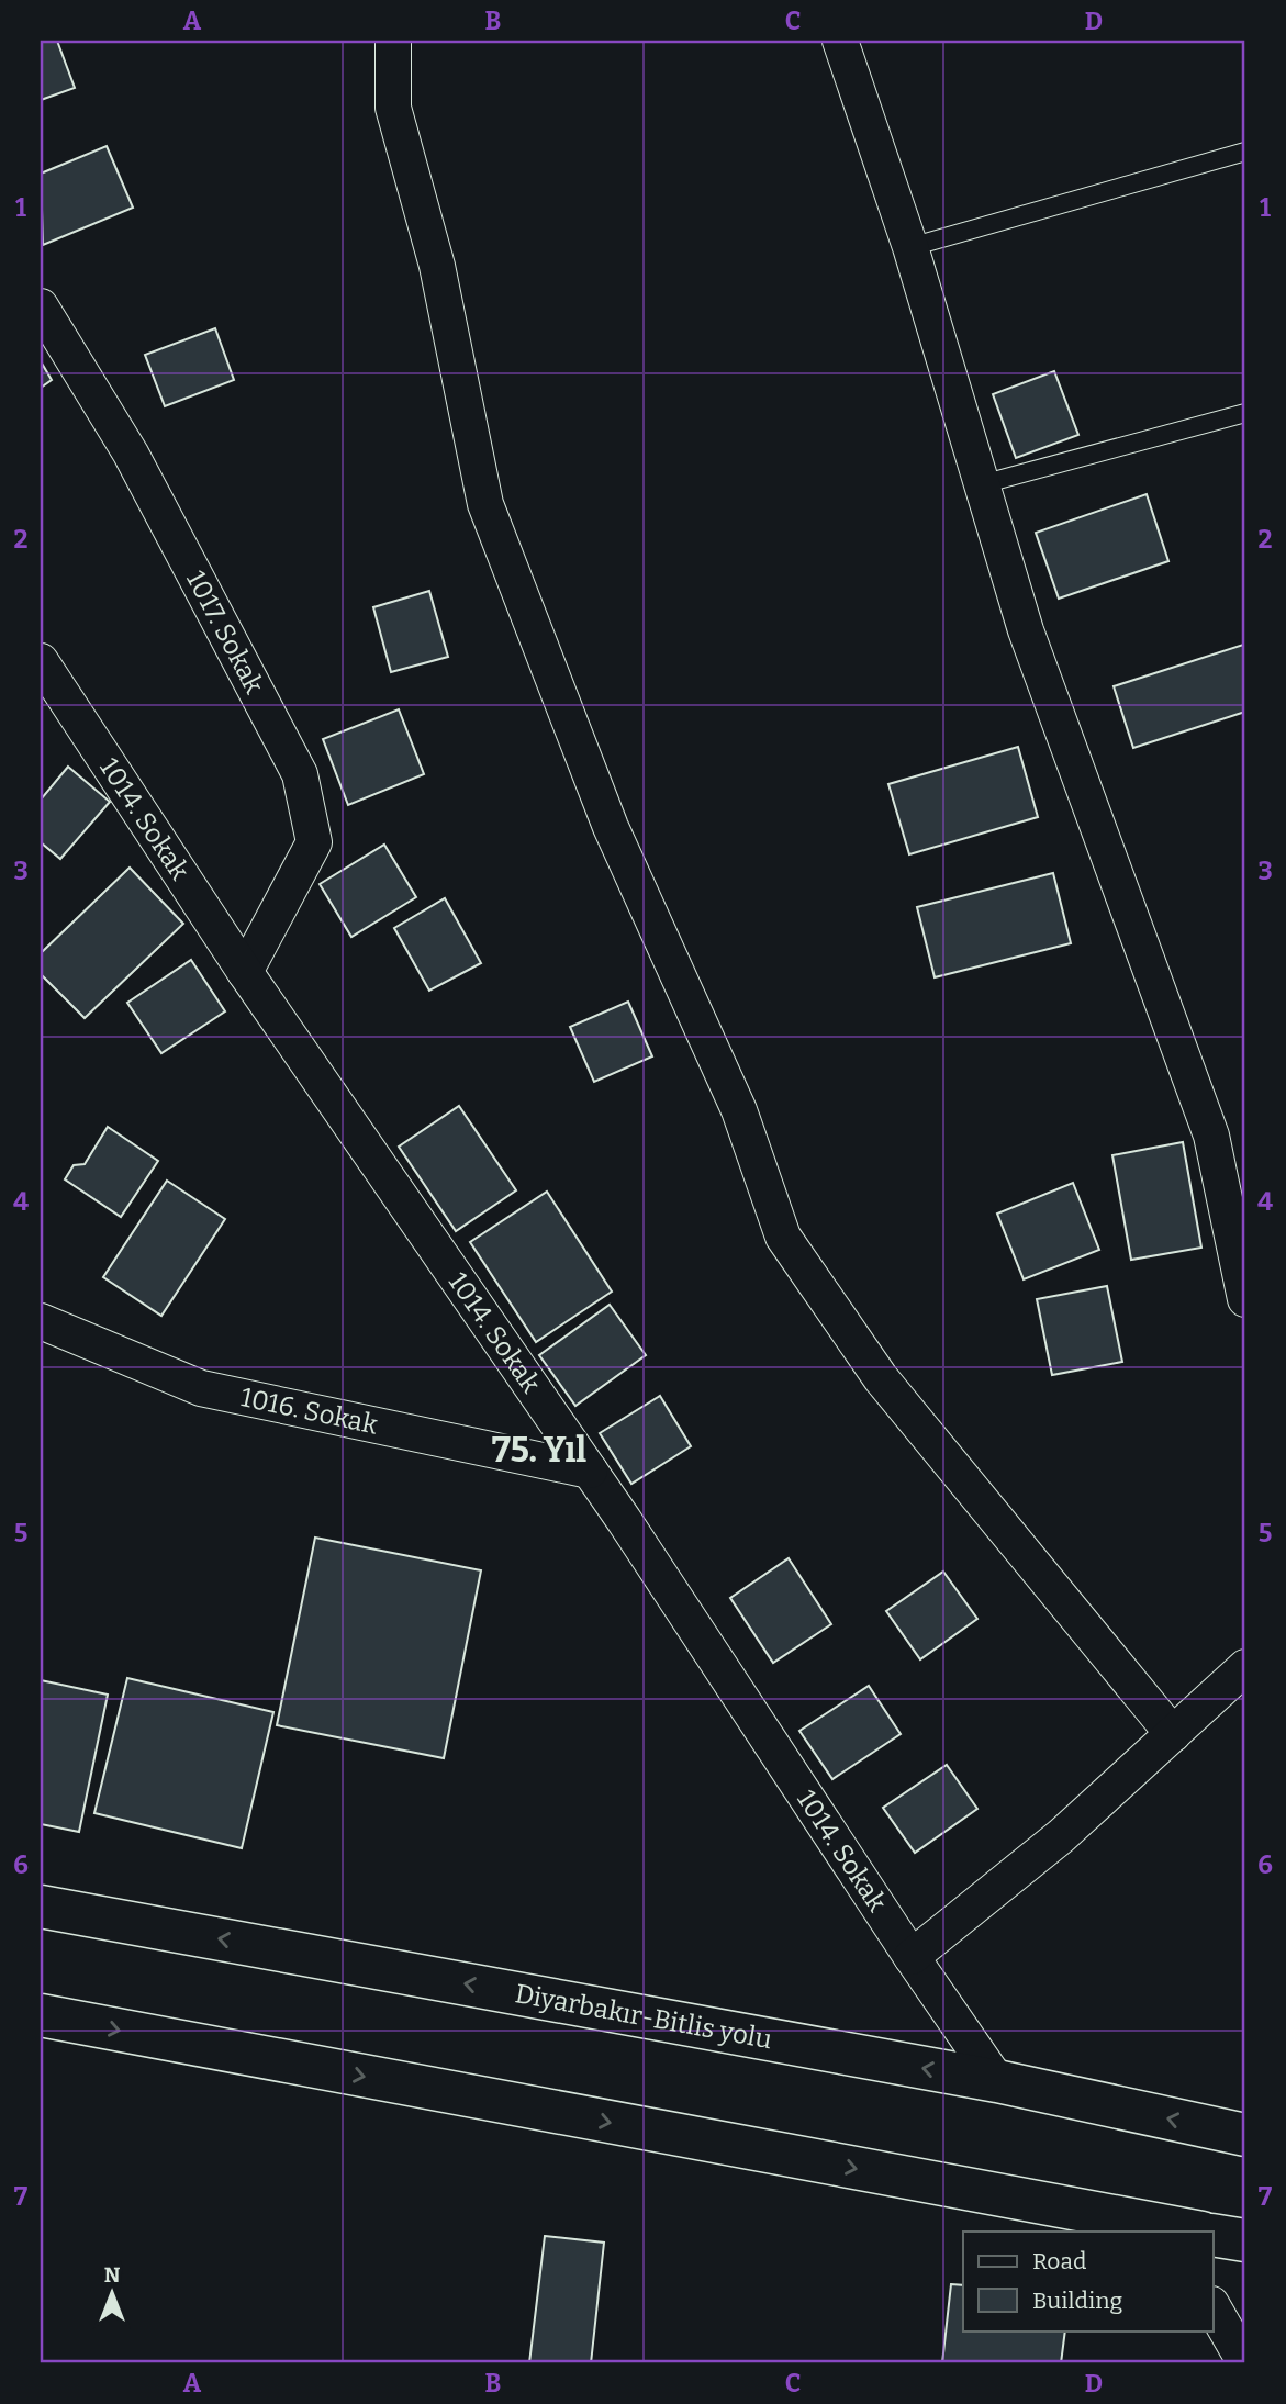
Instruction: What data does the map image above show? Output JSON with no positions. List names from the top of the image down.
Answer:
{
  "streets": {
    "highway": ["Diyarbakır-Bitlis yolu"],
    "street": ["1017. Sokak", "1014. Sokak", "1016. Sokak"]
  },
  "crossings": [
    ["1017. Sokak", "1014. Sokak"],
    ["1014. Sokak", "1016. Sokak"],
    ["1014. Sokak", "Diyarbakır-Bitlis yolu"]
  ],
  "districts": ["75. Yıl"],
  "legend": ["Road", "Building"],
  "north": "top",
  "grid": {
    "columns": [
      "A",
      "B",
      "C",
      "D"
    ],
    "rows": [
      "1",
      "2",
      "3",
      "4",
      "5",
      "6",
      "7"
    ]
  }
}
